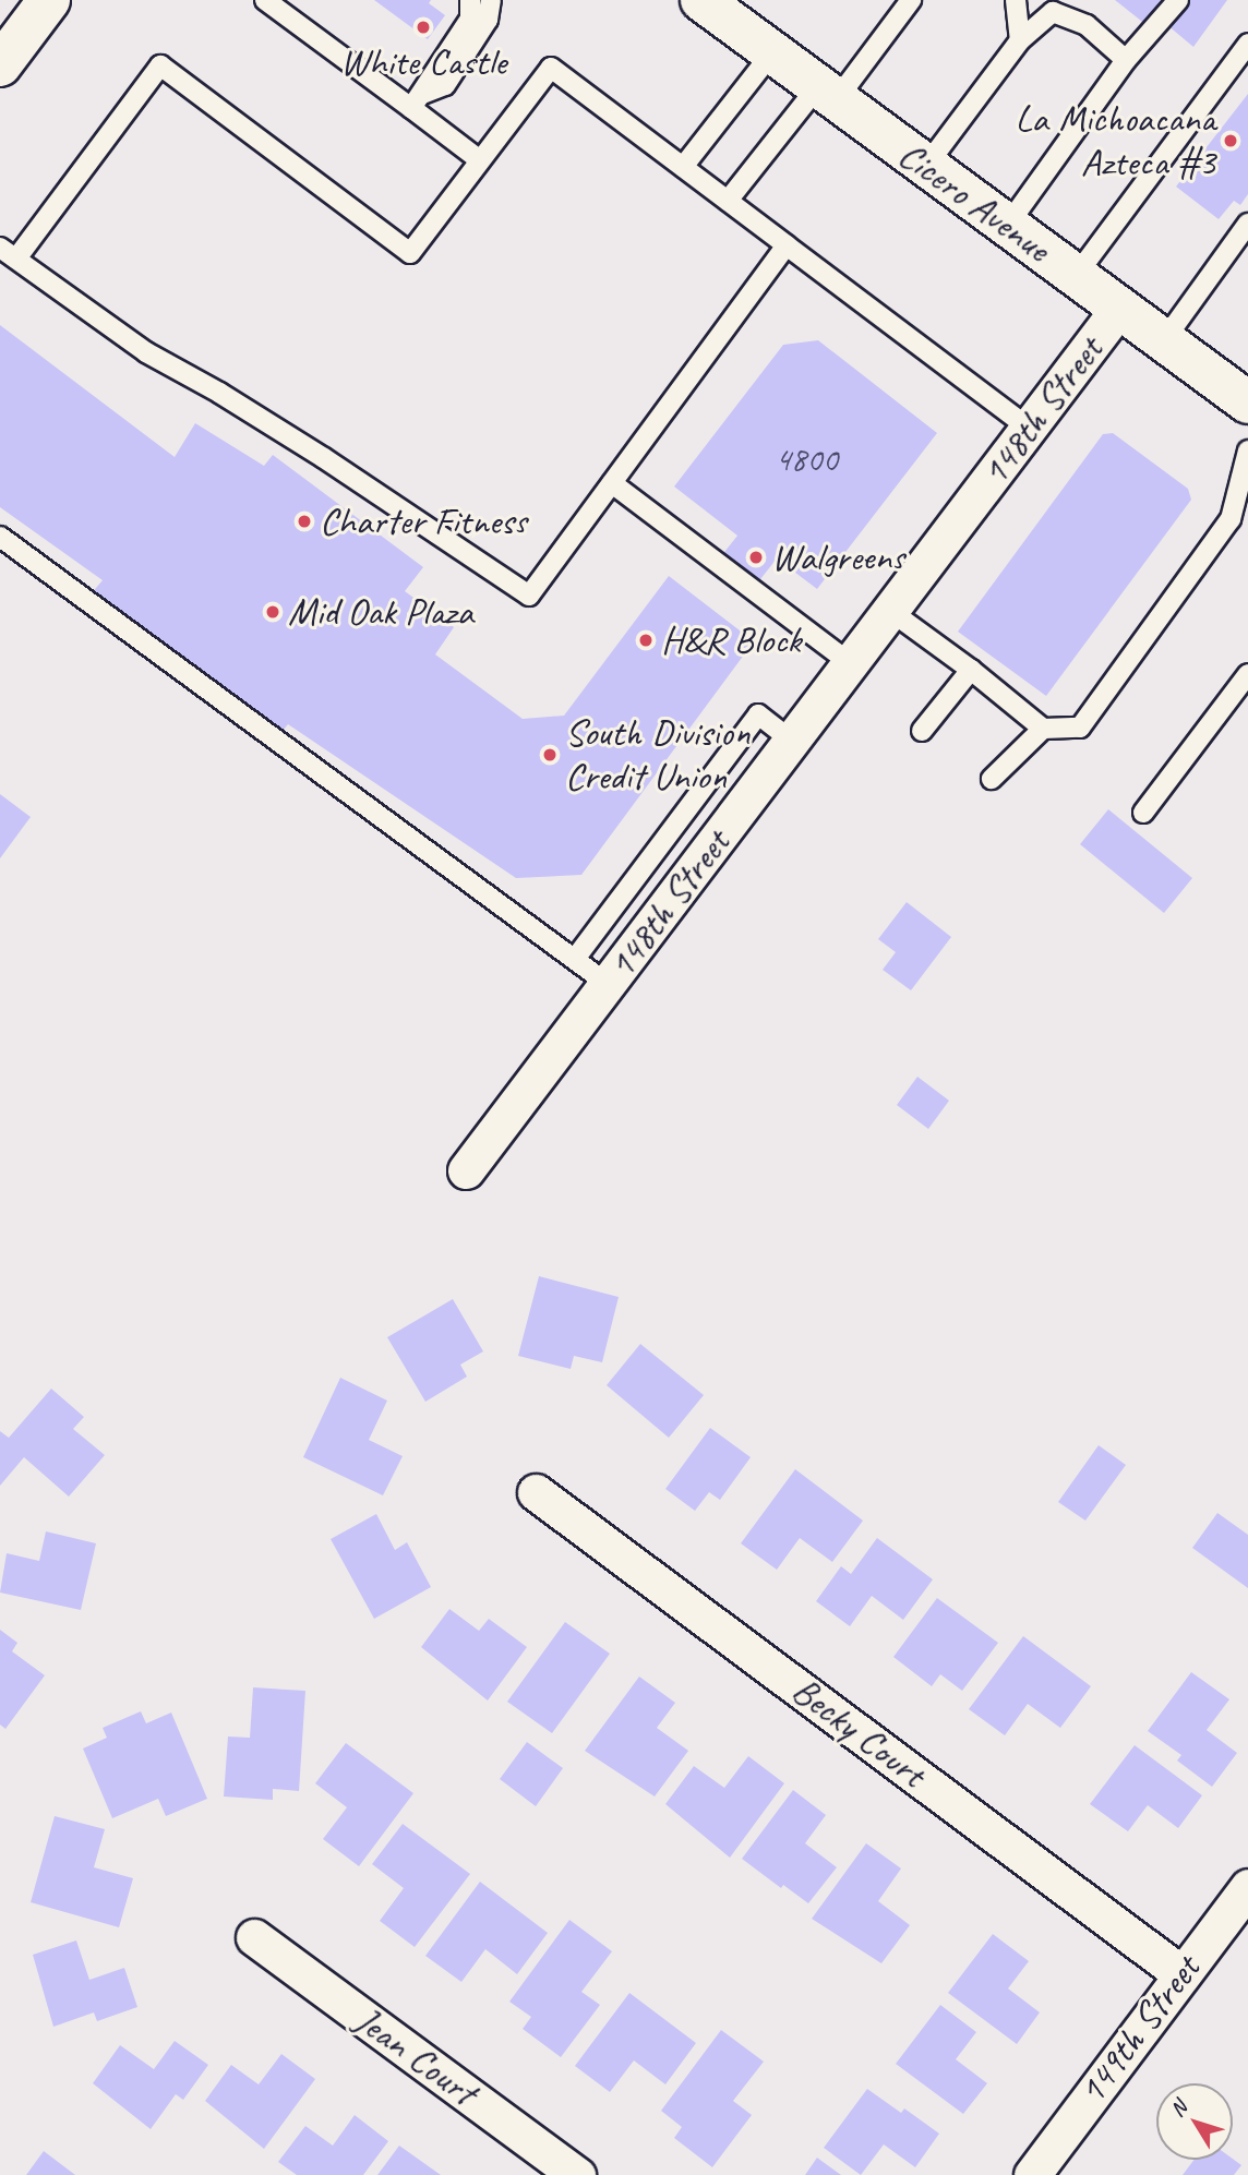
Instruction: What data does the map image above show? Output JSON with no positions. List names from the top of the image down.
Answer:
{
  "streets": {
    "main road": ["Cicero Avenue"],
    "street": [
      "148th Street",
      "Becky Court",
      "149th Street",
      "Jean Court"
    ]
  },
  "crossings": [
    ["Cicero Avenue", "148th Street"],
    ["Becky Court", "149th Street"]
  ],
  "places": [
    "White Castle",
    "La Michoacana Azteca #3",
    "Charter Fitness",
    "Walgreens",
    "Mid Oak Plaza",
    "H&R Block",
    "South Division Credit Union"
  ],
  "house_numbers": ["4800"],
  "north": "top left"
}
